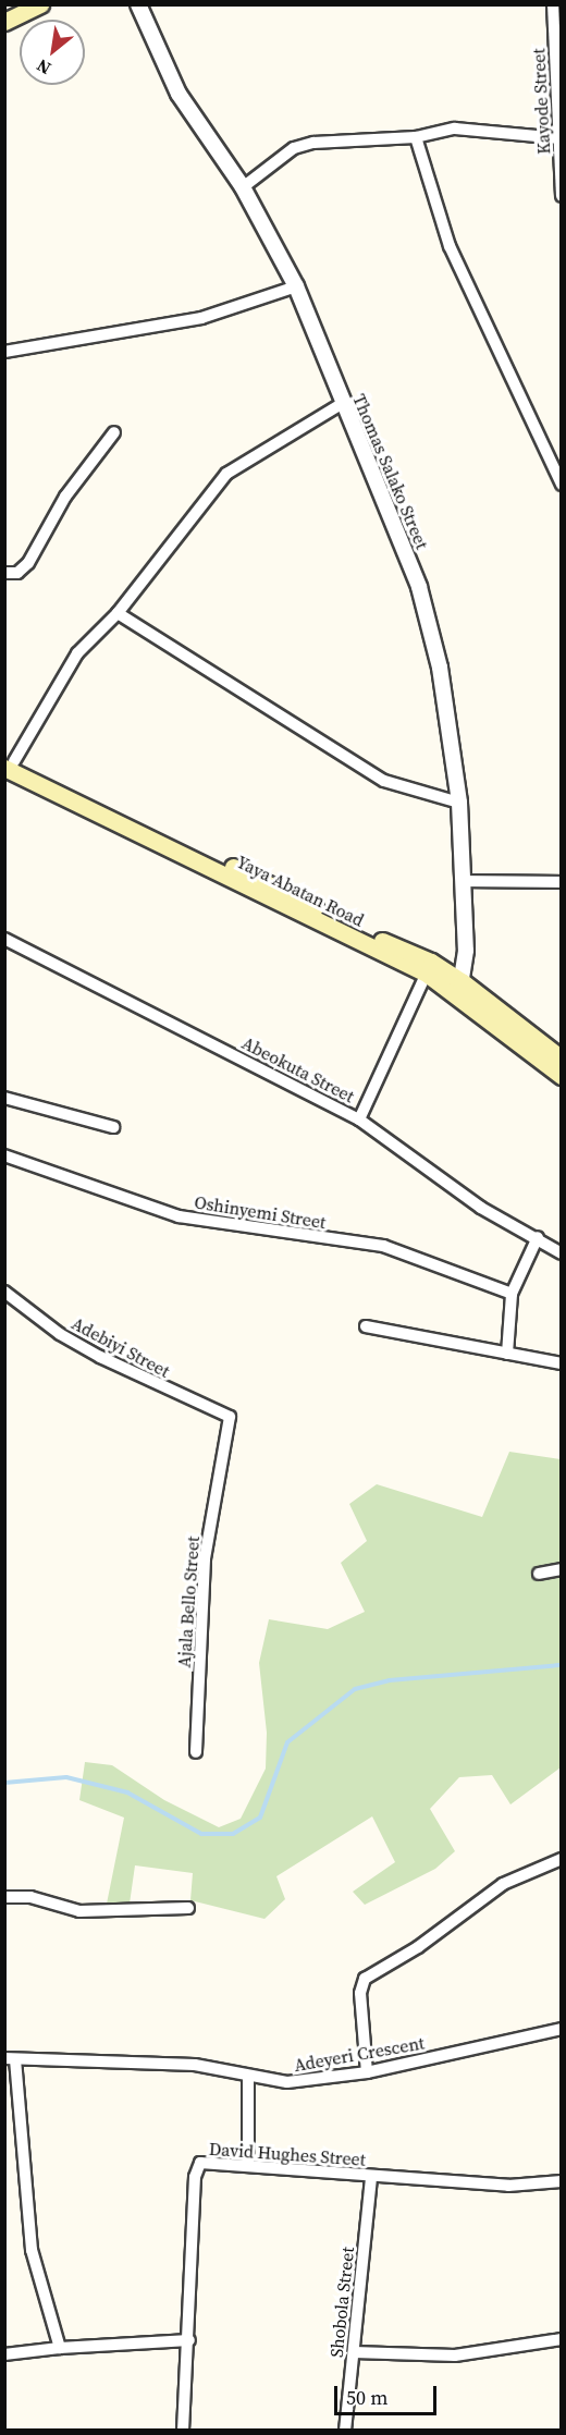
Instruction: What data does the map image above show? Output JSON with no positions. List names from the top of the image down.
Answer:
{
  "streets": {
    "main road": ["Yaya Abatan Road"],
    "street": [
      "Kayode Street",
      "Thomas Salako Street",
      "Abeokuta Street",
      "Oshinyemi Street",
      "Adebiyi Street",
      "Ajala Bello Street",
      "Adeyeri Crescent",
      "David Hughes Street",
      "Shobola Street"
    ]
  },
  "crossings": [
    ["Thomas Salako Street", "Yaya Abatan Road"],
    ["Adebiyi Street", "Ajala Bello Street"],
    ["David Hughes Street", "Shobola Street"]
  ],
  "scale_bar": "50 m",
  "north": "bottom left"
}
